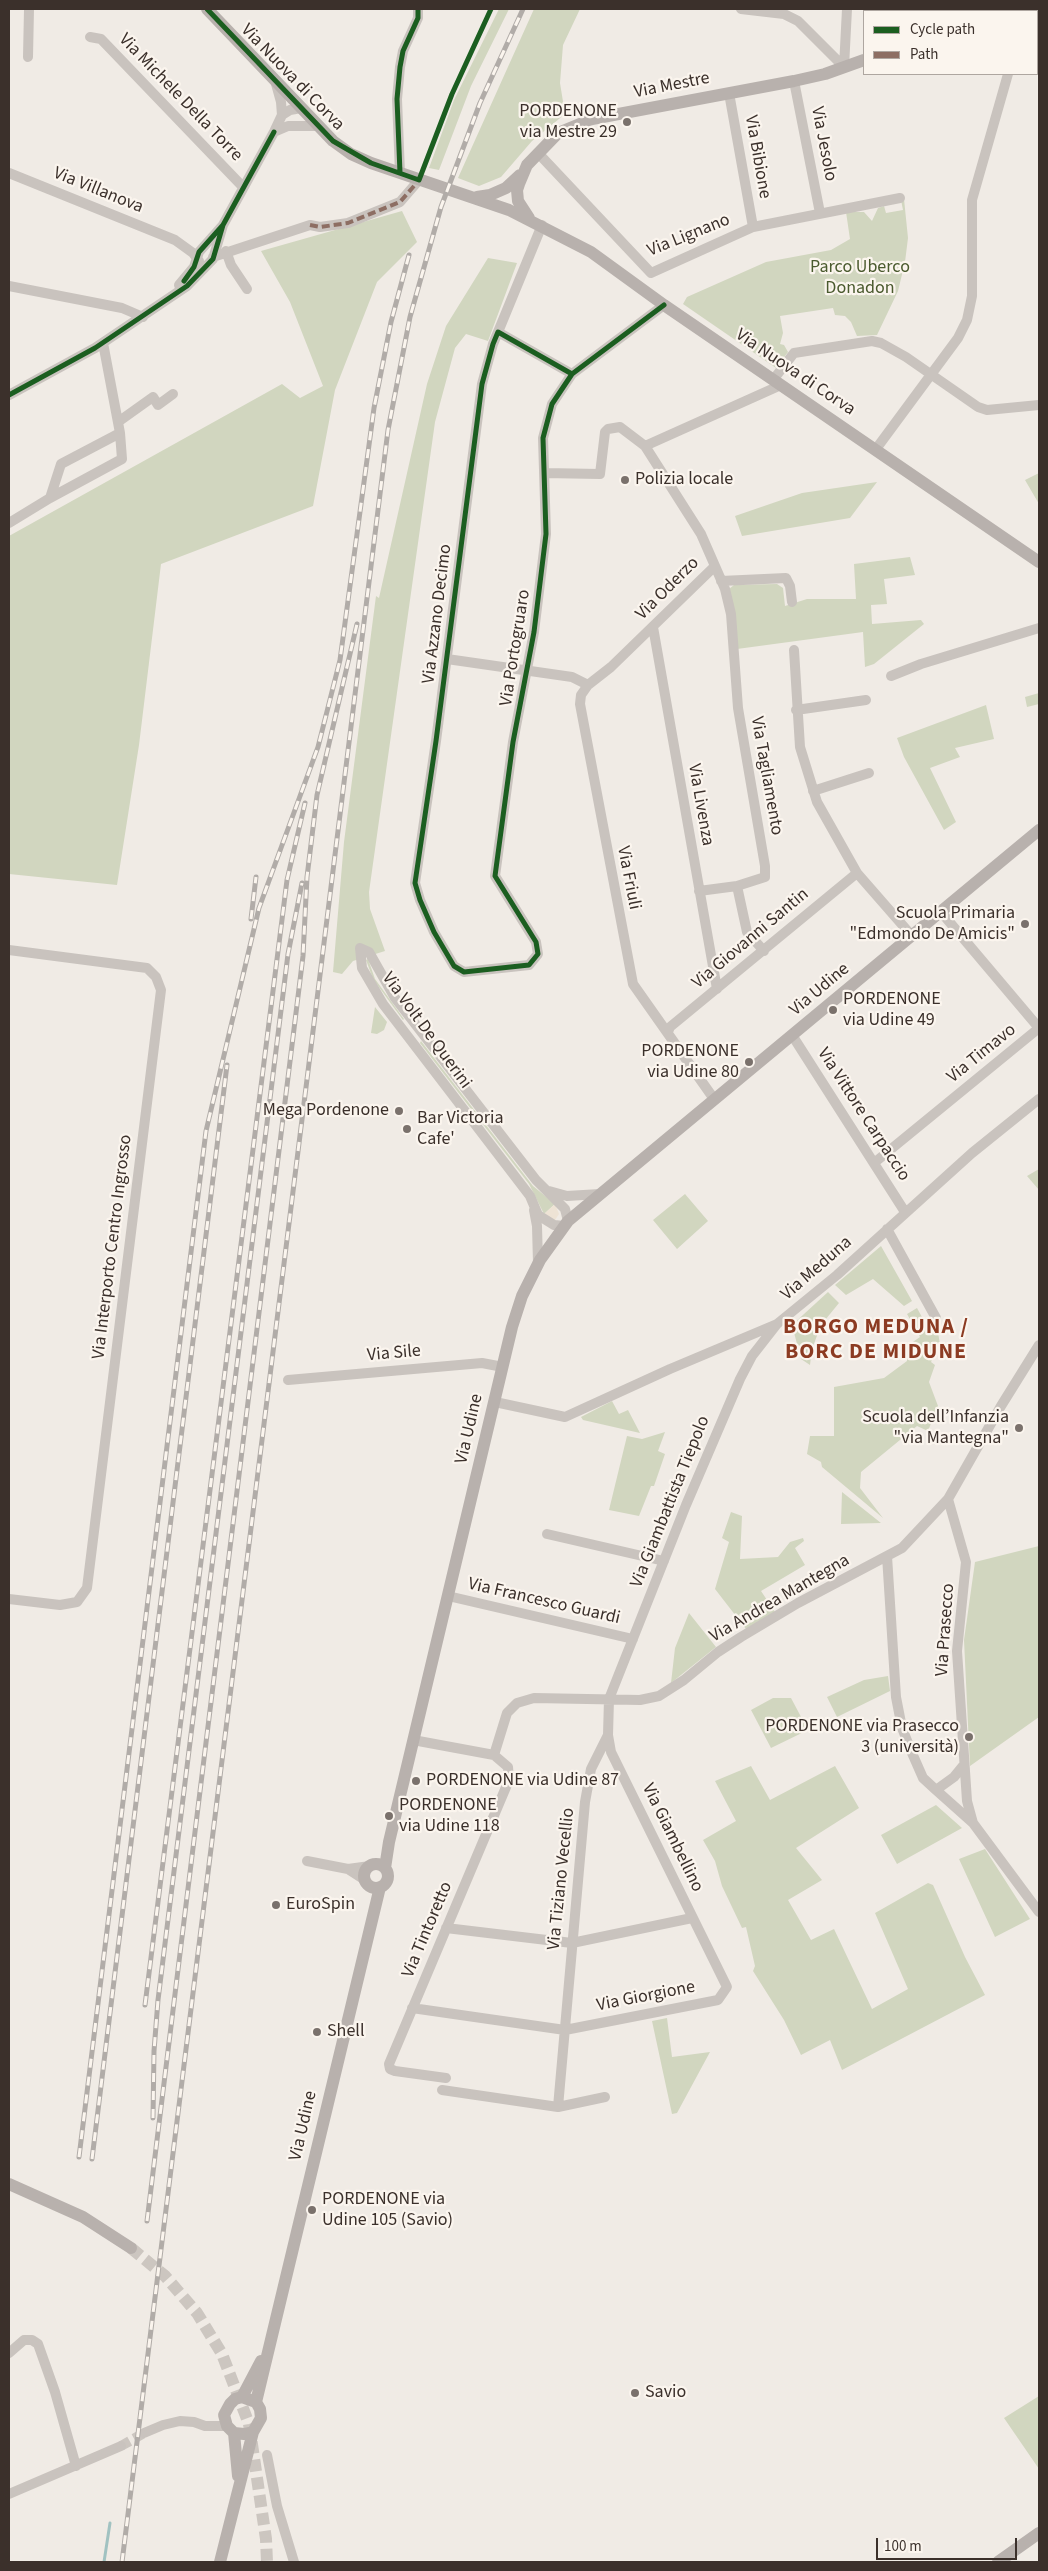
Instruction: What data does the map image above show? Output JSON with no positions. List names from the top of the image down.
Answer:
{
  "streets": {
    "main road": ["Via Nuova di Corva", "Via Mestre", "Via Udine"],
    "street": [
      "Via Michele Della Torre",
      "Via Jesolo",
      "Via Bibione",
      "Via Villanova",
      "Via Lignano",
      "Via Oderzo",
      "Via Azzano Decimo",
      "Via Portogruaro",
      "Via Tagliamento",
      "Via Livenza",
      "Via Friuli",
      "Via Giovanni Santin",
      "Via Volt De Querini",
      "Via Timavo",
      "Via Vittore Carpaccio",
      "Via Interporto Centro Ingrosso",
      "Via Meduna",
      "Via Sile",
      "Via Giambattista Tiepolo",
      "Via Andrea Mantegna",
      "Via Francesco Guardi",
      "Via Prasecco",
      "Via Giambellino",
      "Via Tiziano Vecellio",
      "Via Tintoretto",
      "Via Giorgione"
    ]
  },
  "crossings": [
    ["Via Nuova di Corva", "Via Mestre"],
    ["Via Nuova di Corva", "Via Azzano Decimo"],
    ["Via Nuova di Corva", "Via Portogruaro"],
    ["Via Mestre", "Via Jesolo"],
    ["Via Mestre", "Via Bibione"],
    ["Via Mestre", "Via Lignano"],
    ["Via Jesolo", "Via Lignano"],
    ["Via Bibione", "Via Lignano"],
    ["Via Oderzo", "Via Portogruaro"],
    ["Via Oderzo", "Via Tagliamento"],
    ["Via Oderzo", "Via Livenza"],
    ["Via Oderzo", "Via Friuli"],
    ["Via Azzano Decimo", "Via Portogruaro"],
    ["Via Portogruaro", "Via Friuli"],
    ["Via Livenza", "Via Giovanni Santin"],
    ["Via Friuli", "Via Giovanni Santin"],
    ["Via Friuli", "Via Udine"],
    ["Via Udine", "Via Volt De Querini"],
    ["Via Udine", "Via Timavo"],
    ["Via Udine", "Via Vittore Carpaccio"],
    ["Via Udine", "Via Meduna"],
    ["Via Udine", "Via Sile"],
    ["Via Udine", "Via Francesco Guardi"],
    ["Via Timavo", "Via Vittore Carpaccio"],
    ["Via Vittore Carpaccio", "Via Meduna"],
    ["Via Meduna", "Via Giambattista Tiepolo"],
    ["Via Giambattista Tiepolo", "Via Andrea Mantegna"],
    ["Via Giambattista Tiepolo", "Via Francesco Guardi"],
    ["Via Giambattista Tiepolo", "Via Giambellino"],
    ["Via Andrea Mantegna", "Via Prasecco"],
    ["Via Andrea Mantegna", "Via Giambellino"],
    ["Via Andrea Mantegna", "Via Tintoretto"],
    ["Via Giambellino", "Via Tiziano Vecellio"],
    ["Via Giambellino", "Via Giorgione"],
    ["Via Tiziano Vecellio", "Via Giorgione"],
    ["Via Tintoretto", "Via Giorgione"]
  ],
  "districts": ["BORGO MEDUNA / BORC DE MIDUNE"],
  "parks": ["Parco Uberco Donadon"],
  "places": [
    "PORDENONE via Mestre 29",
    "Polizia locale",
    "Scuola Primaria \"Edmondo De Amicis\"",
    "PORDENONE via Udine 49",
    "PORDENONE via Udine 80",
    "Mega Pordenone",
    "Bar Victoria Cafe'",
    "Scuola dell’Infanzia \"via Mantegna\"",
    "PORDENONE via Prasecco 3 (università)",
    "PORDENONE via Udine 87",
    "PORDENONE via Udine 118",
    "EuroSpin",
    "Shell",
    "PORDENONE via Udine 105 (Savio)",
    "Savio"
  ],
  "legend": ["Cycle path", "Path"],
  "scale_bar": "100 m"
}
